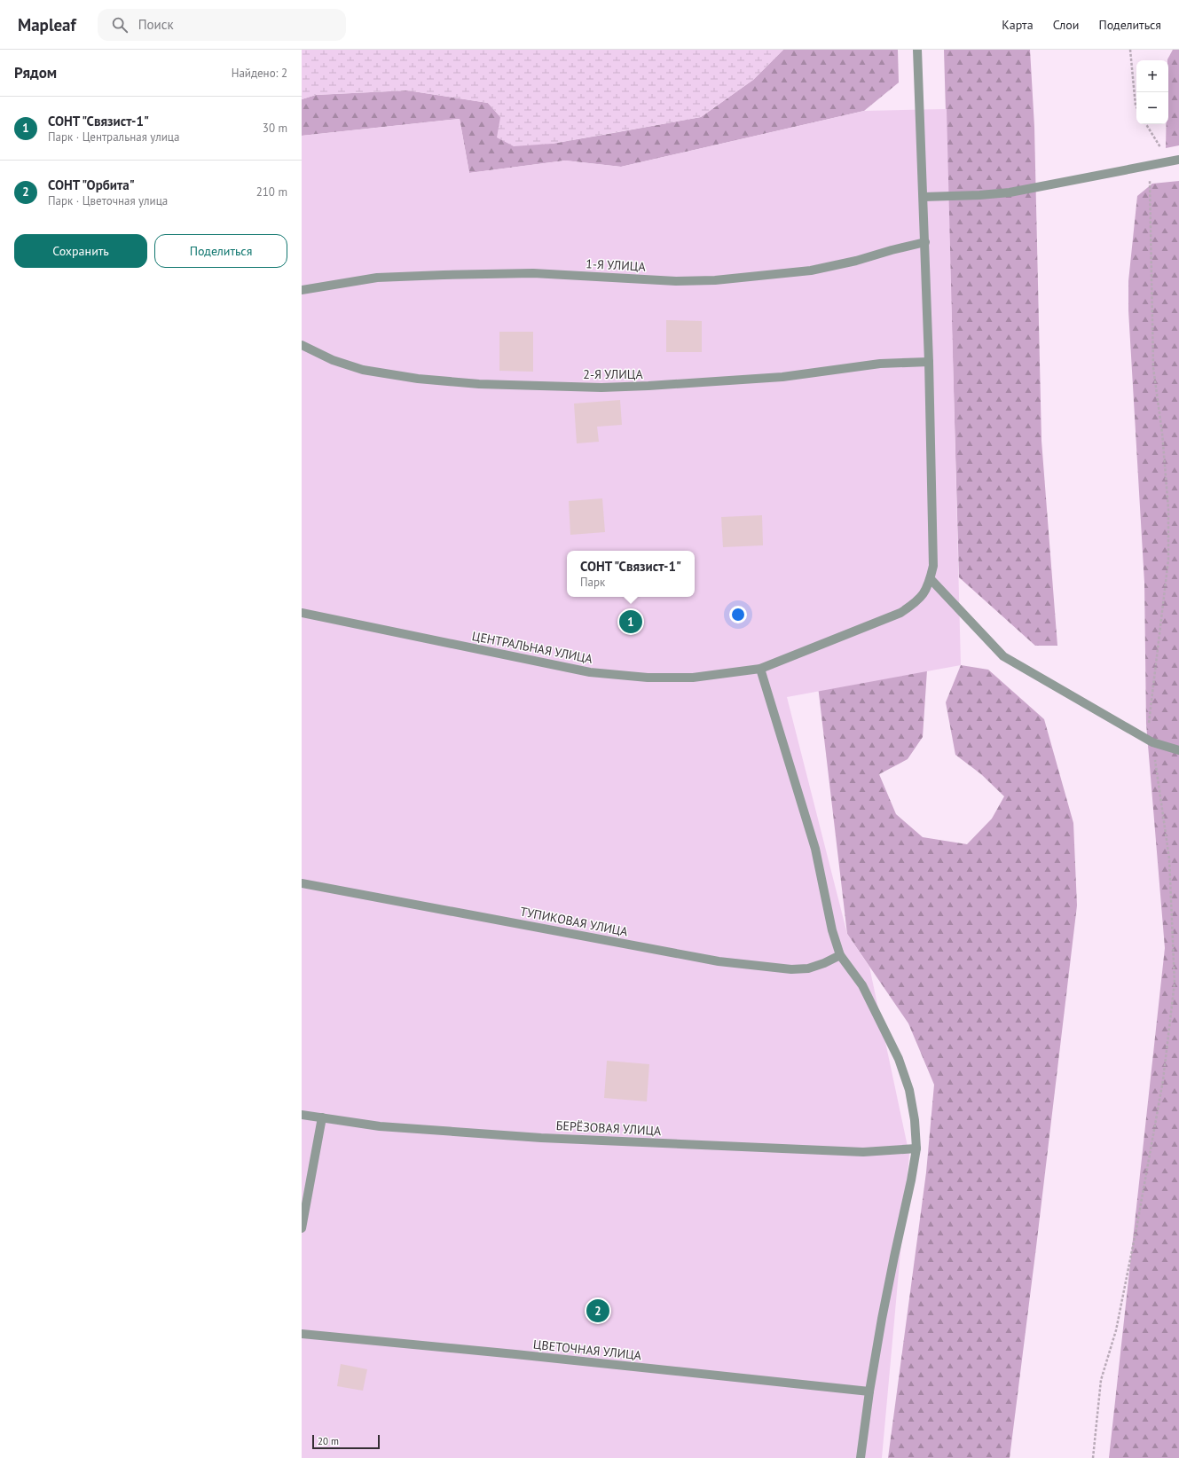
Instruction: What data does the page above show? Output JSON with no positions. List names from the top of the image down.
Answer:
{
  "streets": {
    "street": [
      "1-Я УЛИЦА",
      "2-Я УЛИЦА",
      "ЦЕНТРАЛЬНАЯ УЛИЦА",
      "ТУПИКОВАЯ УЛИЦА",
      "БЕРЁЗОВАЯ УЛИЦА",
      "ЦВЕТОЧНАЯ УЛИЦА"
    ]
  },
  "crossings": [
    ["1-Я УЛИЦА", "ЦЕНТРАЛЬНАЯ УЛИЦА"],
    ["2-Я УЛИЦА", "ЦЕНТРАЛЬНАЯ УЛИЦА"]
  ],
  "scale_bar": "20 m",
  "page": {
    "header": "Mapleaf",
    "search": "Поиск",
    "nav": ["Карта", "Слои", "Поделиться"],
    "heading": ["Рядом", "Найдено: 2"],
    "map_buttons": ["+", "−"],
    "list": [
      {
        "mark": "1",
        "name": "СОНТ \"Связист-1\"",
        "note": "Парк · Центральная улица",
        "value": "30 m"
      },
      {
        "mark": "2",
        "name": "СОНТ \"Орбита\"",
        "note": "Парк · Цветочная улица",
        "value": "210 m"
      }
    ],
    "buttons": ["Сохранить", "Поделиться"],
    "popup": ["СОНТ \"Связист-1\"", "Парк"],
    "pins": ["1", "2"],
    "scale": "20 m"
  }
}
